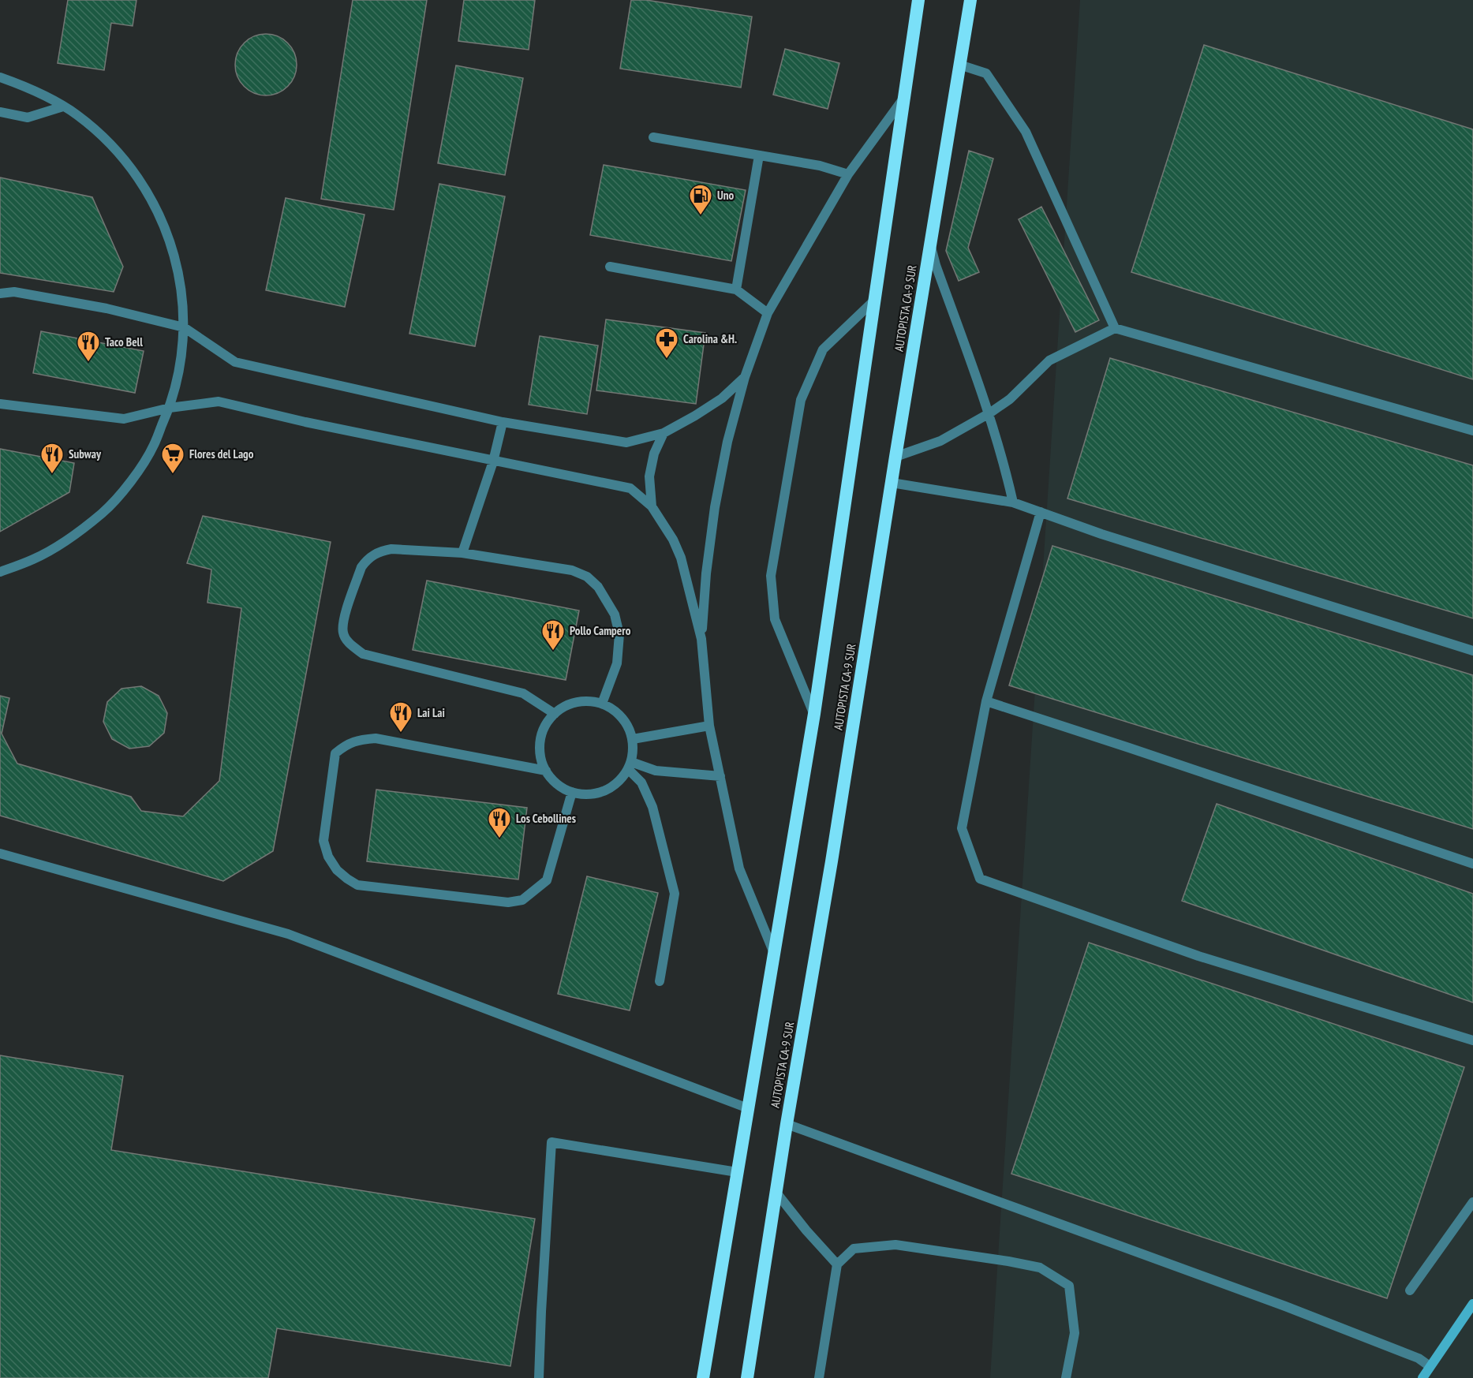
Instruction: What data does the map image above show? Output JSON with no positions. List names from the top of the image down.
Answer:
{
  "streets": {
    "highway": ["AUTOPISTA CA-9 SUR"]
  },
  "places": {
    "fuel station": ["Uno"],
    "pharmacy": ["Carolina &H."],
    "restaurant": [
      "Taco Bell",
      "Subway",
      "Pollo Campero",
      "Lai Lai",
      "Los Cebollines"
    ],
    "supermarket": ["Flores del Lago"]
  }
}
